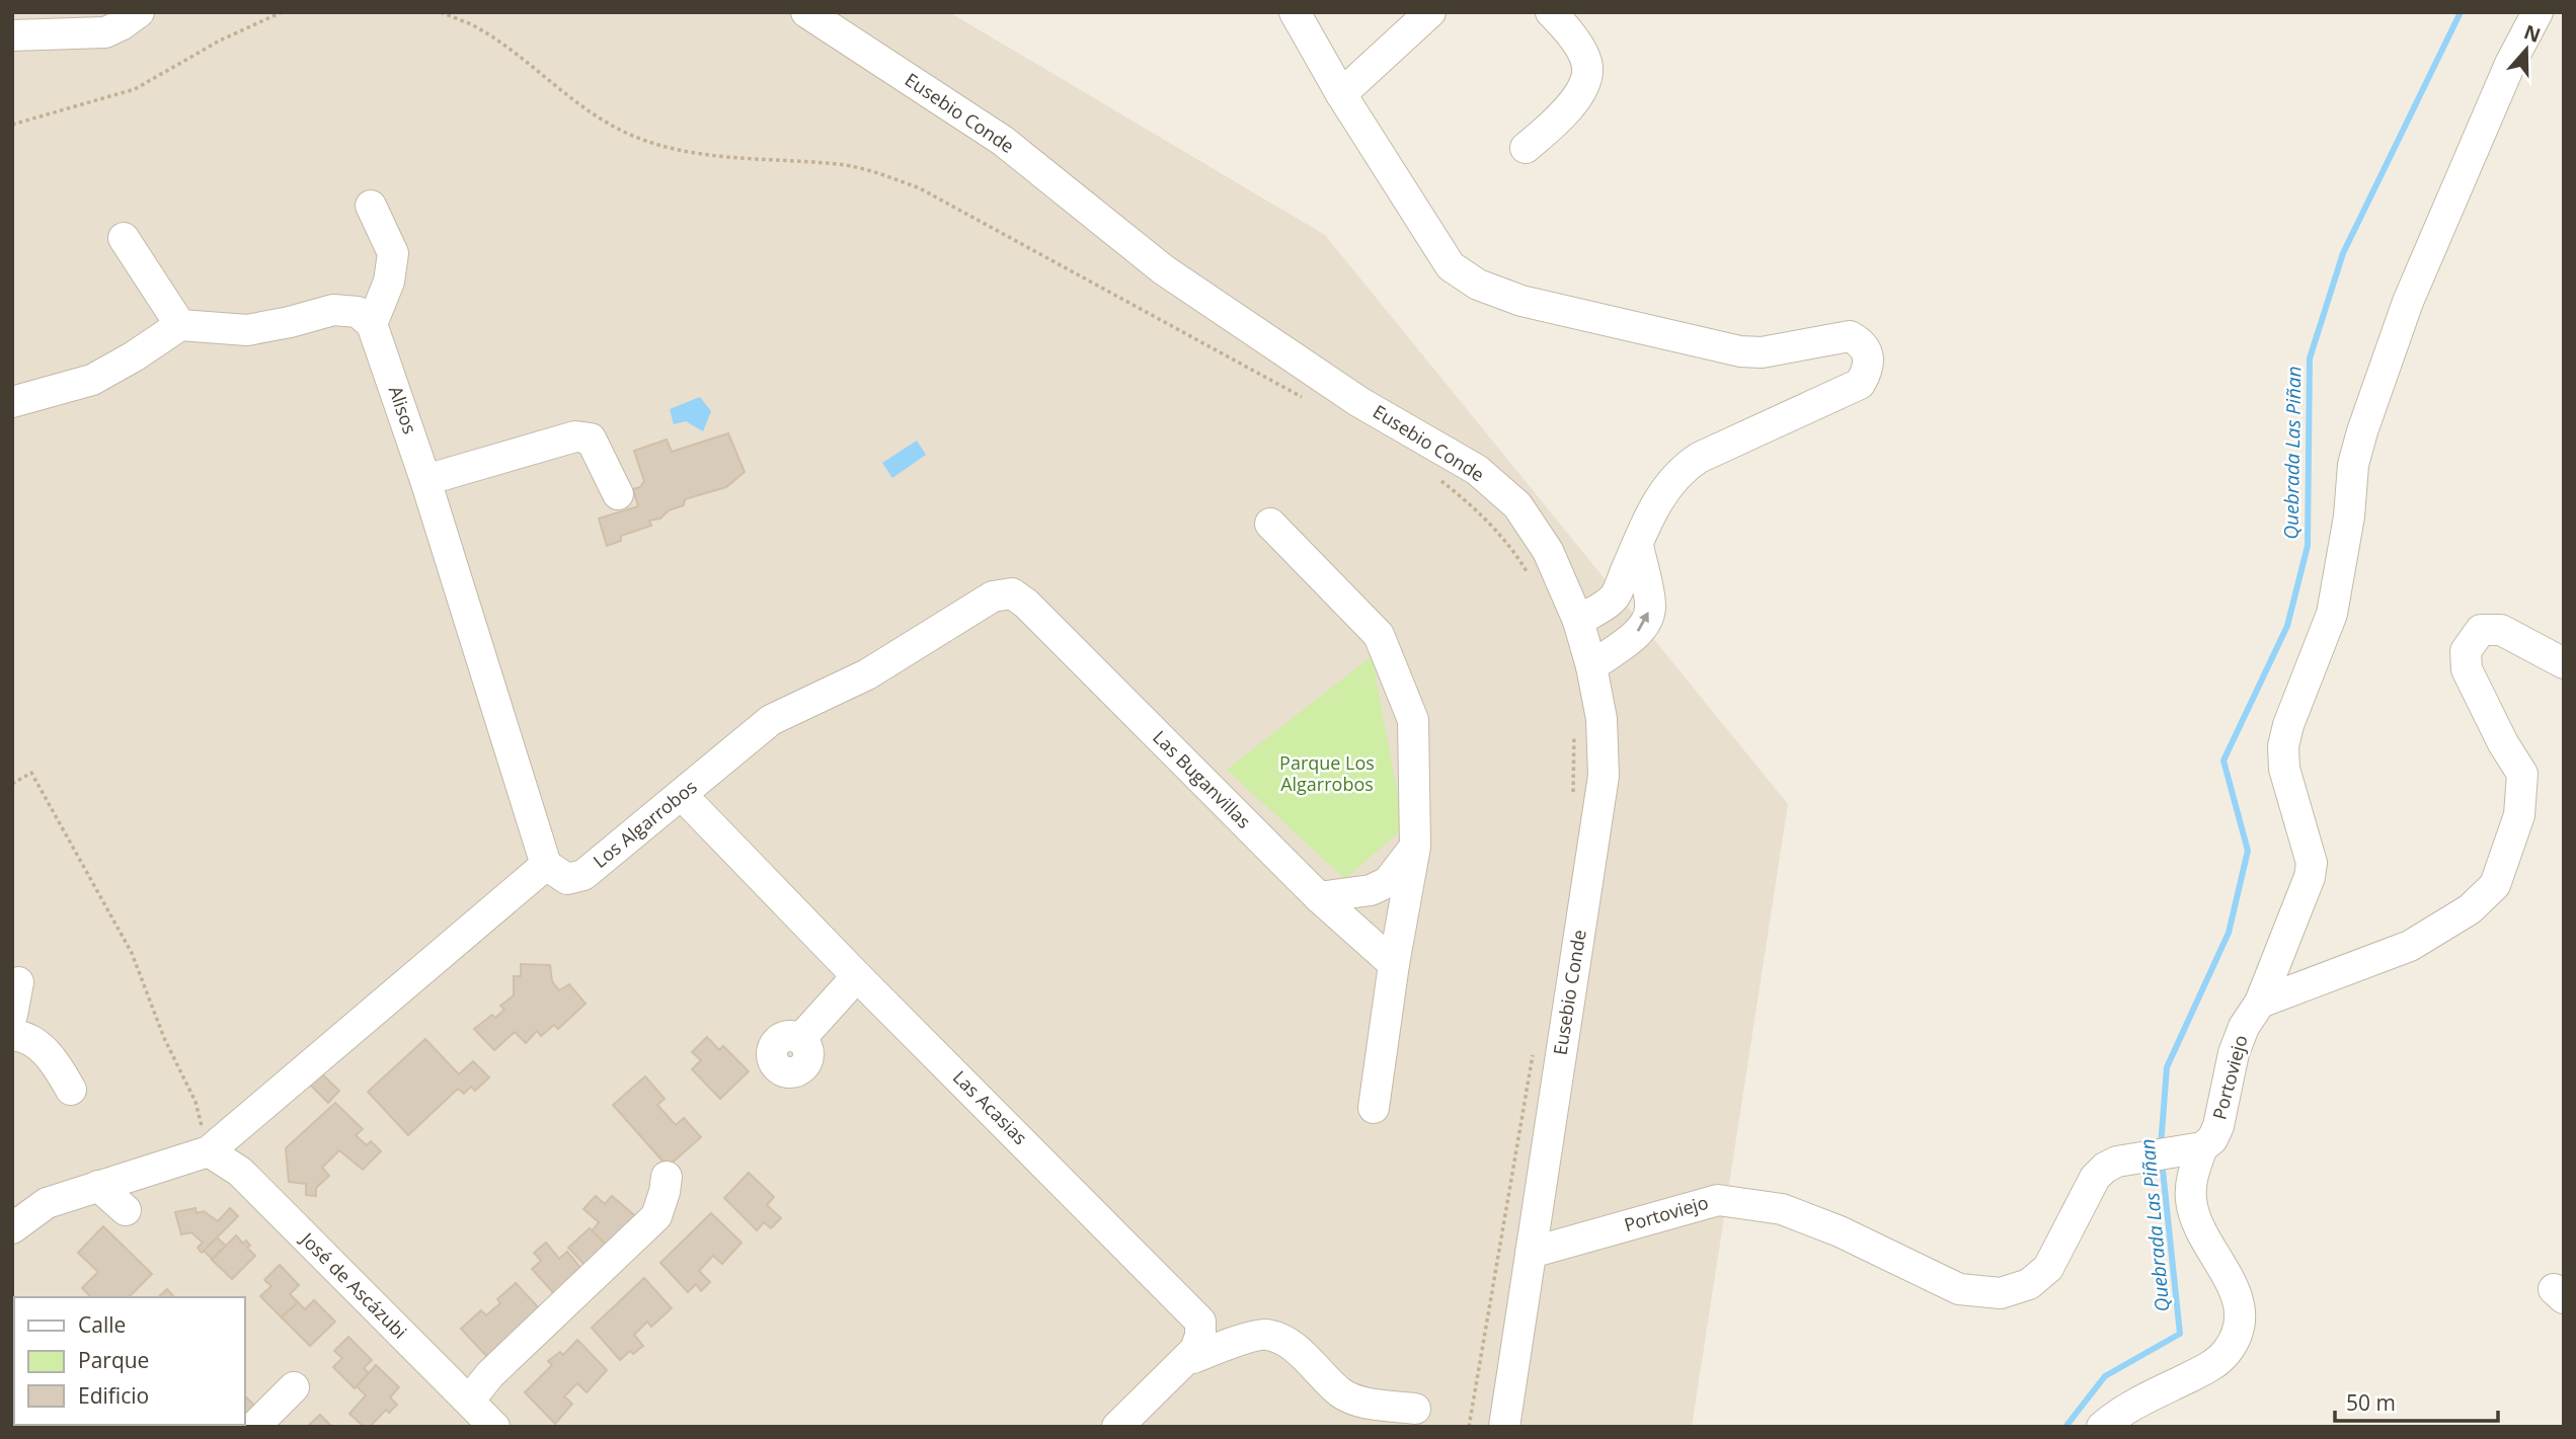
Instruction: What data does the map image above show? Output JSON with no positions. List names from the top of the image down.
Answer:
{
  "streets": {
    "street": [
      "Eusebio Conde",
      "Alisos",
      "Las Buganvillas",
      "Los Algarrobos",
      "Portoviejo",
      "Las Acasias",
      "José de Ascázubi"
    ]
  },
  "crossings": [
    ["Eusebio Conde", "Portoviejo"],
    ["Alisos", "Los Algarrobos"],
    ["Las Buganvillas", "Los Algarrobos"],
    ["Los Algarrobos", "Las Acasias"]
  ],
  "water": ["Quebrada Las Piñan"],
  "parks": ["Parque Los Algarrobos"],
  "legend": ["Calle", "Parque", "Edificio"],
  "scale_bar": "50 m",
  "north": "top"
}
